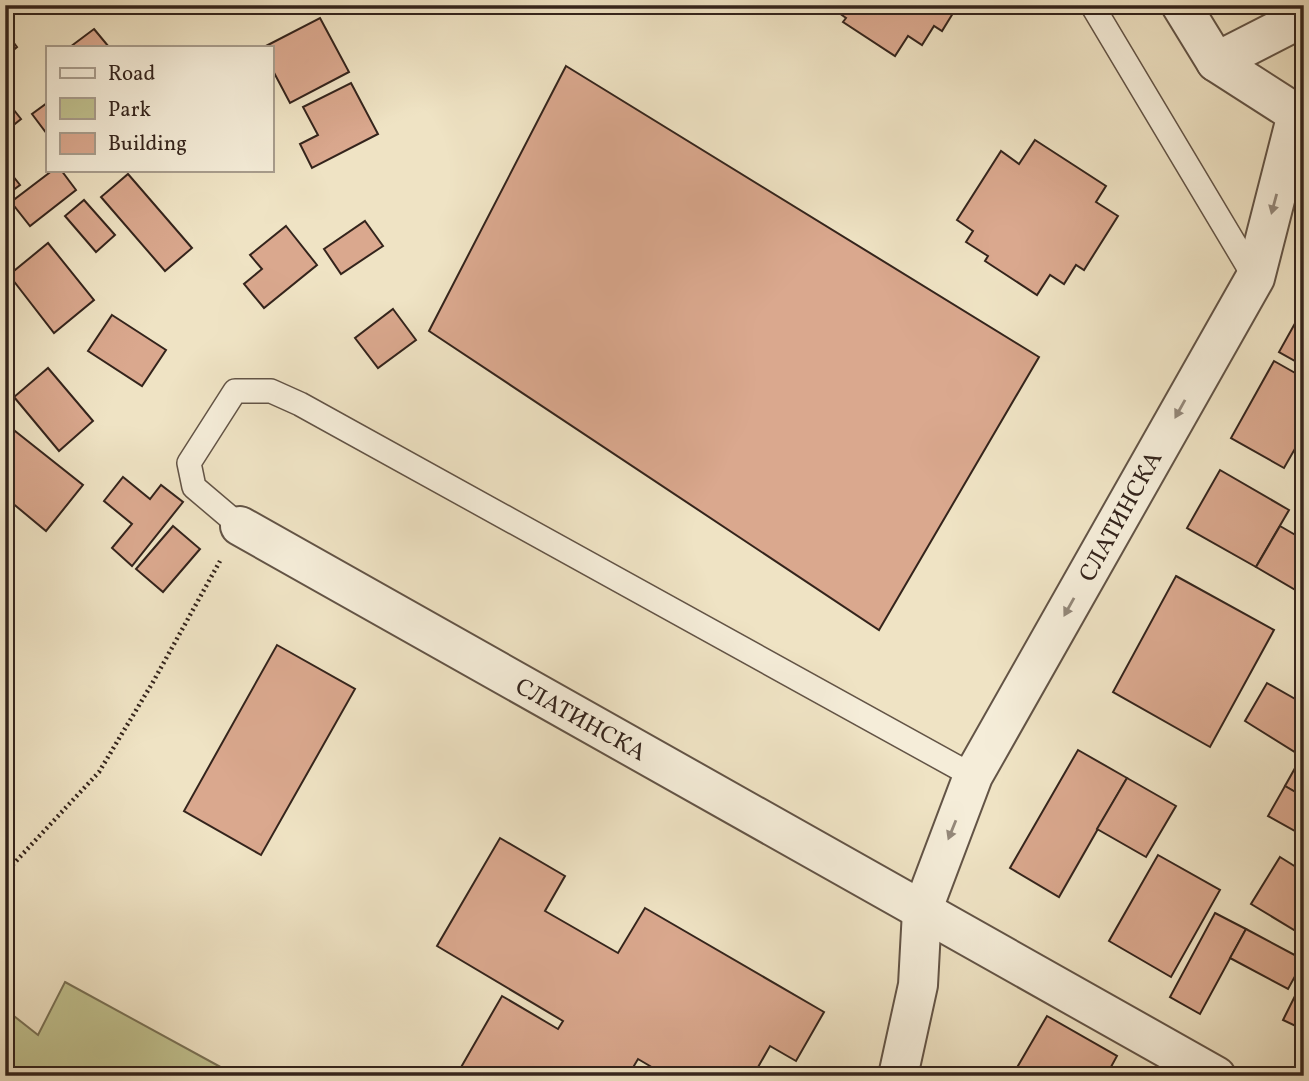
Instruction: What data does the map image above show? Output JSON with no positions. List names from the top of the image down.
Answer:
{
  "streets": {
    "street": ["СЛАТИНСКА"]
  },
  "one_way": ["СЛАТИНСКА"],
  "legend": ["Road", "Park", "Building"]
}
